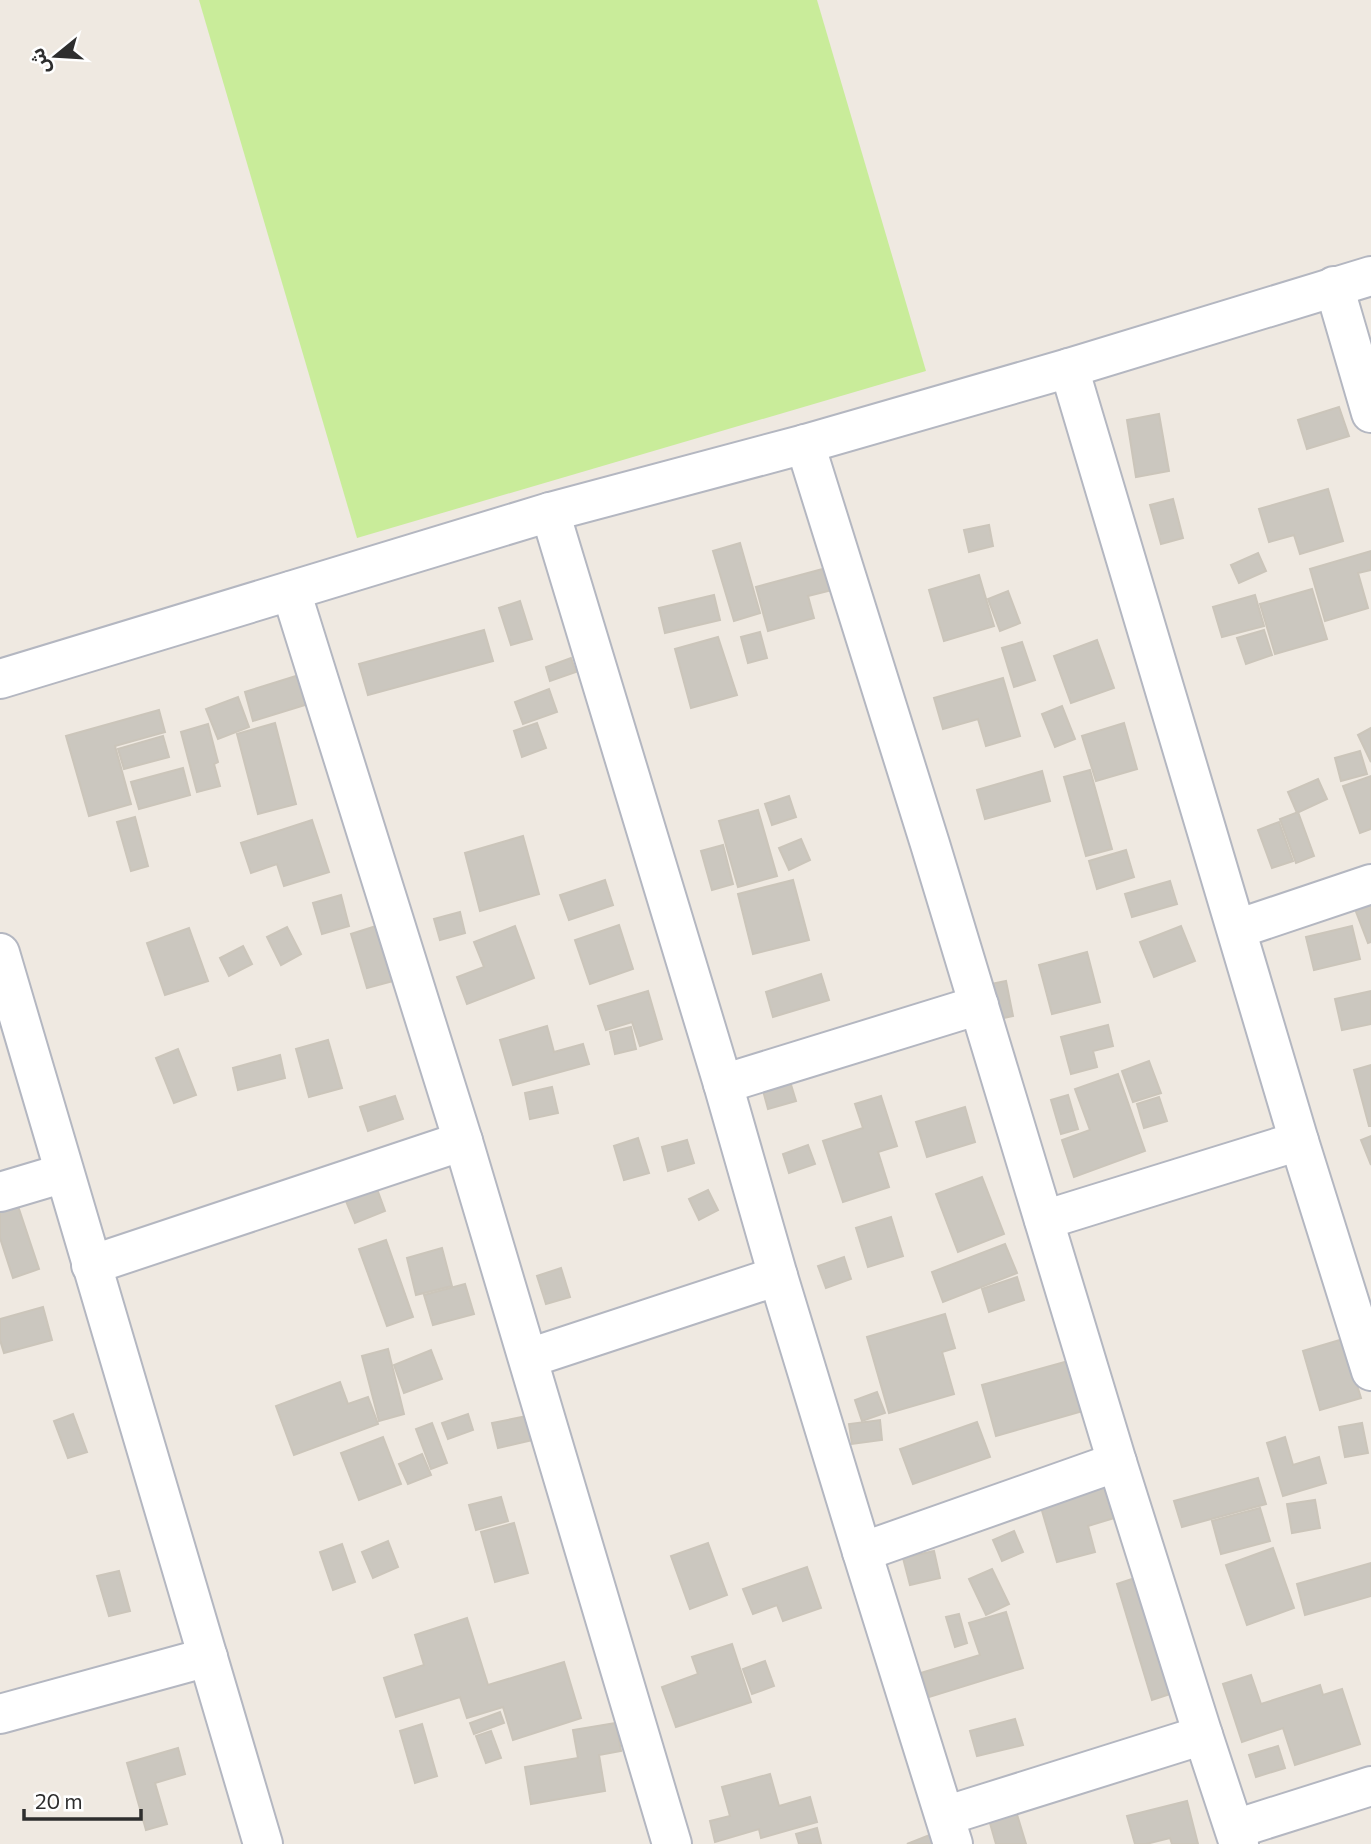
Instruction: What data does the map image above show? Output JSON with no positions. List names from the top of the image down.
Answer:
{
  "scale_bar": "20 m",
  "north": "left"
}
